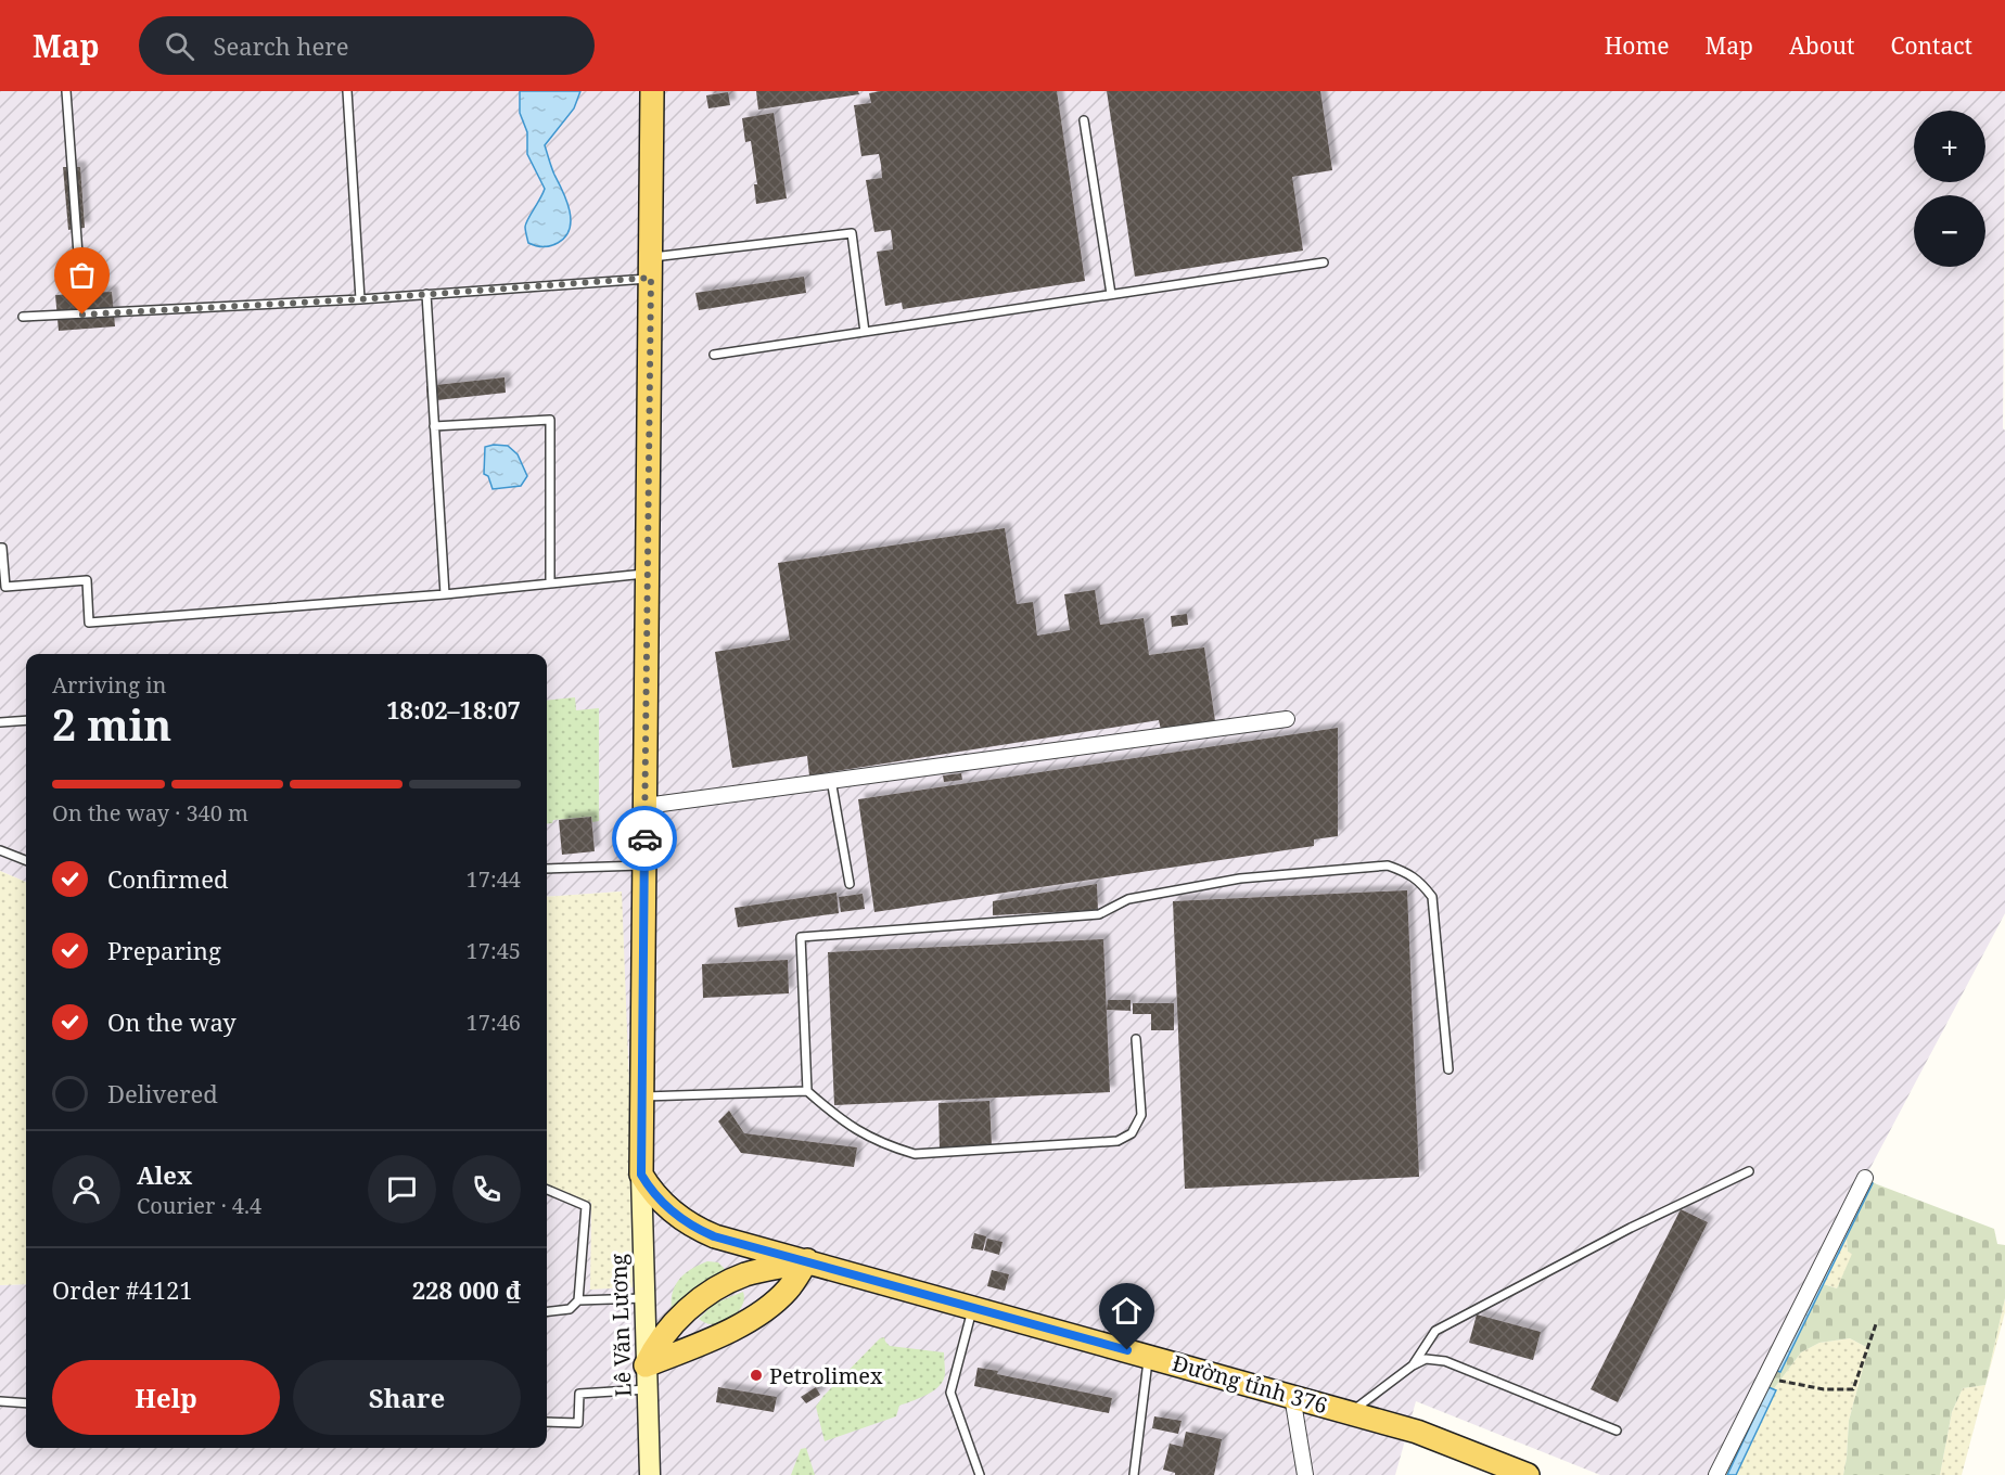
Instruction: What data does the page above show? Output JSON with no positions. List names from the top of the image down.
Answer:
{
  "streets": {
    "main road": ["Lê Văn Lương", "Đường tỉnh 376"]
  },
  "crossings": [
    ["Lê Văn Lương", "Đường tỉnh 376"]
  ],
  "places": ["Petrolimex"],
  "page": {
    "header": "Map",
    "search": "Search here",
    "nav": [
      "Home",
      "Map",
      "About",
      "Contact"
    ],
    "map_buttons": ["+", "−"],
    "heading": ["2 min", "Arriving in", "18:02–18:07"],
    "panel": [
      "Alex",
      "Courier · 4.4",
      "Order #4121",
      "228 000 ₫"
    ],
    "bar": "On the way · 340 m",
    "list": [
      ["Confirmed", "17:44"],
      ["Preparing", "17:45"],
      ["On the way", "17:46"],
      "Delivered"
    ],
    "buttons": ["Help", "Share"]
  }
}
